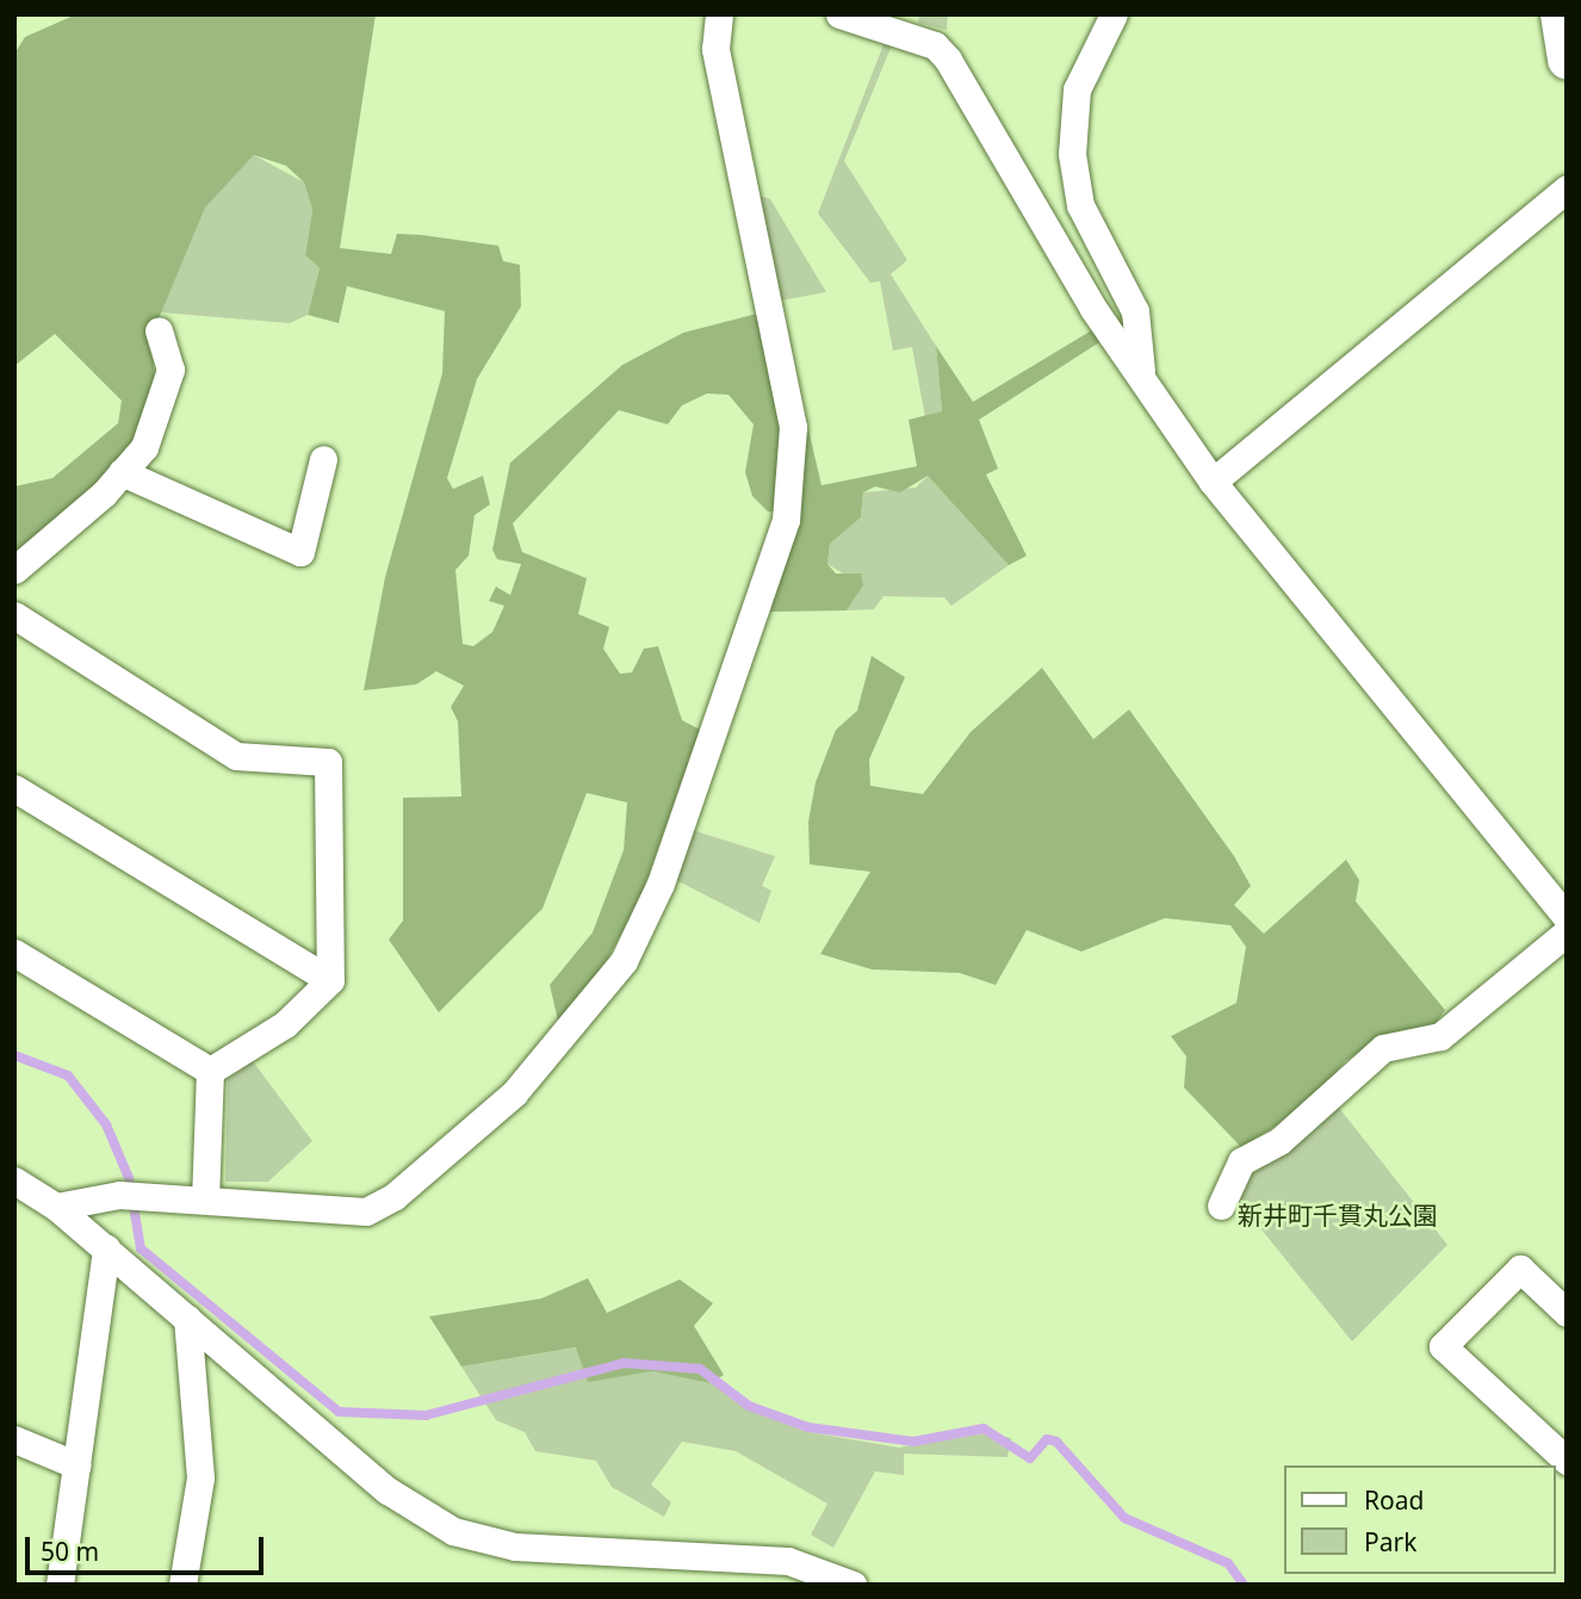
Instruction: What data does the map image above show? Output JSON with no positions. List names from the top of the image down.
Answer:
{
  "parks": ["新井町千貫丸公園"],
  "legend": ["Road", "Park"],
  "scale_bar": "50 m"
}
